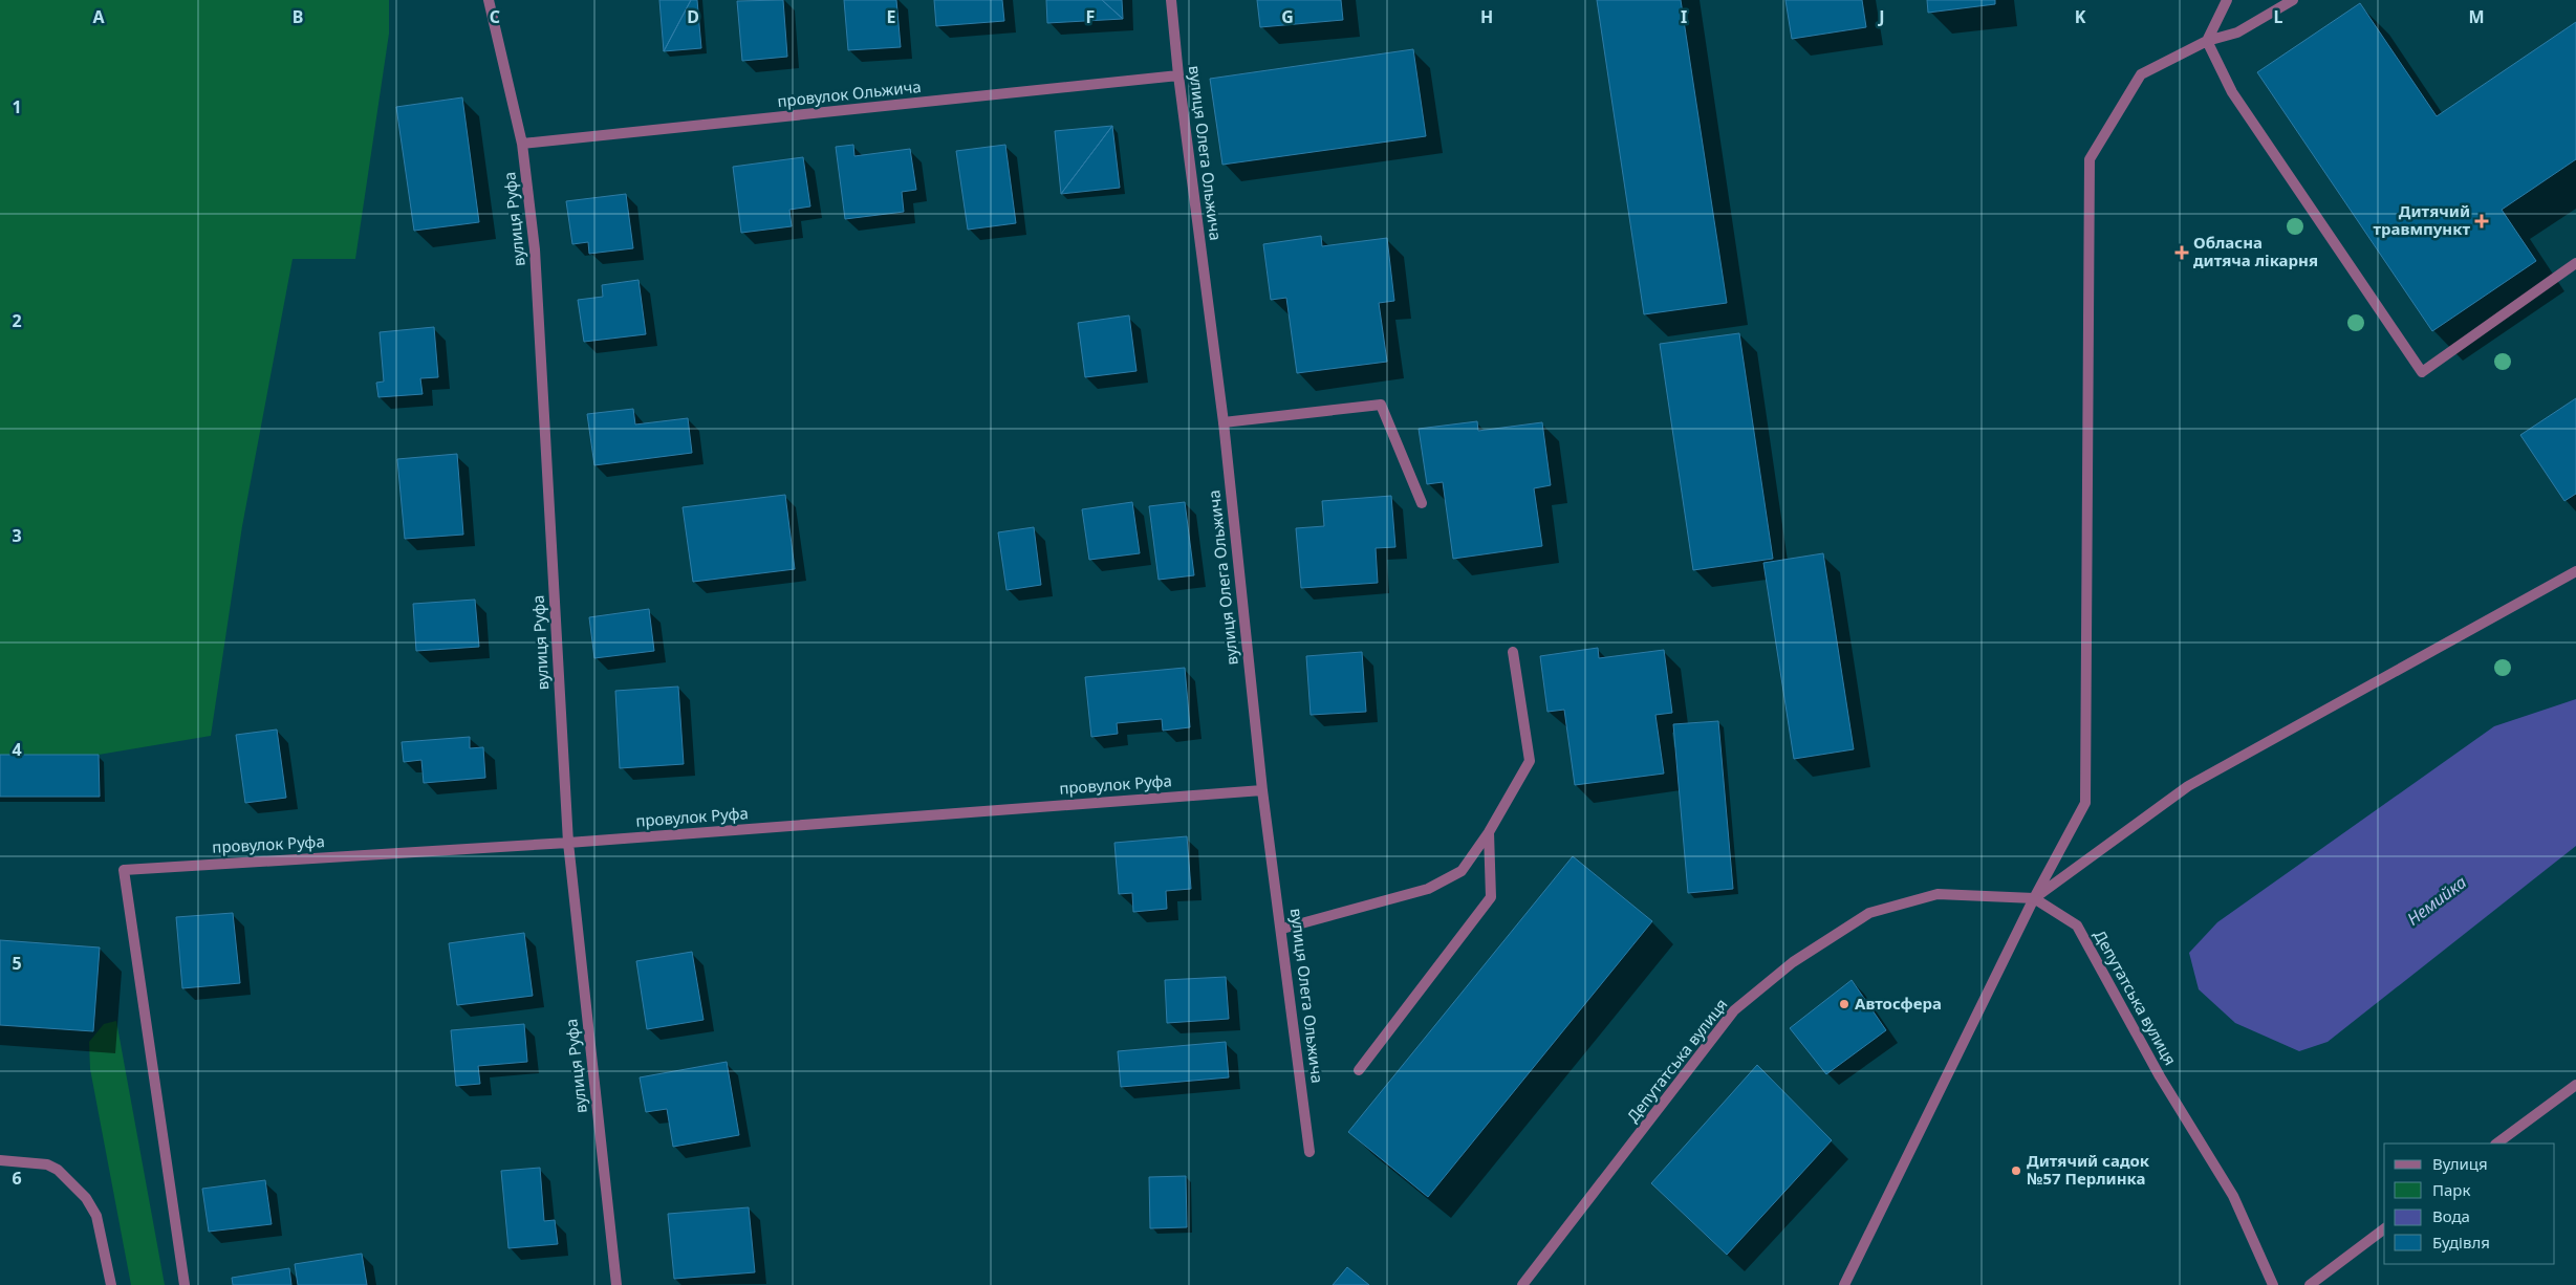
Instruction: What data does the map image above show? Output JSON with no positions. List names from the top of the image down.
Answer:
{
  "streets": {
    "street": [
      "провулок Ольжича",
      "вулиця Олега Ольжича",
      "вулиця Руфа",
      "провулок Руфа",
      "Депутатська вулиця"
    ]
  },
  "crossings": [
    ["провулок Ольжича", "вулиця Олега Ольжича"],
    ["провулок Ольжича", "вулиця Руфа"],
    ["вулиця Олега Ольжича", "провулок Руфа"],
    ["вулиця Руфа", "провулок Руфа"]
  ],
  "water": ["Немийка"],
  "places": {
    "health": ["Дитячий травмпункт", "Обласна дитяча лікарня"],
    "other": ["Автосфера", "Дитячий садок №57 Перлинка"]
  },
  "legend": [
    "Вулиця",
    "Парк",
    "Вода",
    "Будівля"
  ],
  "grid": {
    "columns": [
      "A",
      "B",
      "C",
      "D",
      "E",
      "F",
      "G",
      "H",
      "I",
      "J",
      "K",
      "L",
      "M"
    ],
    "rows": [
      "1",
      "2",
      "3",
      "4",
      "5",
      "6"
    ]
  }
}
